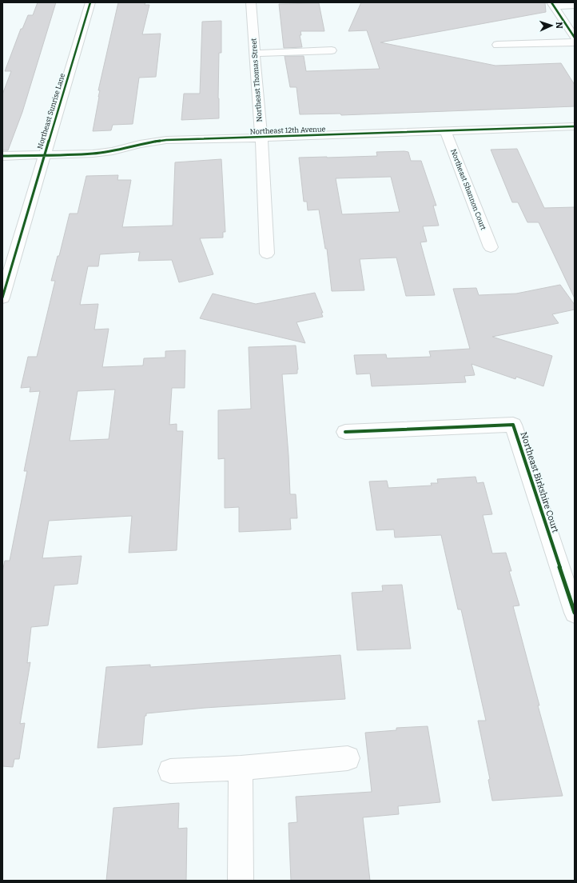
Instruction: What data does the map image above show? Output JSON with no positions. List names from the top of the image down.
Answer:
{
  "streets": {
    "street": [
      "Northeast Thomas Street",
      "Northeast Sunrise Lane",
      "Northeast 12th Avenue",
      "Northeast Shannon Court",
      "Northeast Birkshire Court"
    ]
  },
  "crossings": [
    ["Northeast Thomas Street", "Northeast 12th Avenue"],
    ["Northeast Sunrise Lane", "Northeast 12th Avenue"],
    ["Northeast 12th Avenue", "Northeast Shannon Court"]
  ],
  "north": "right"
}
